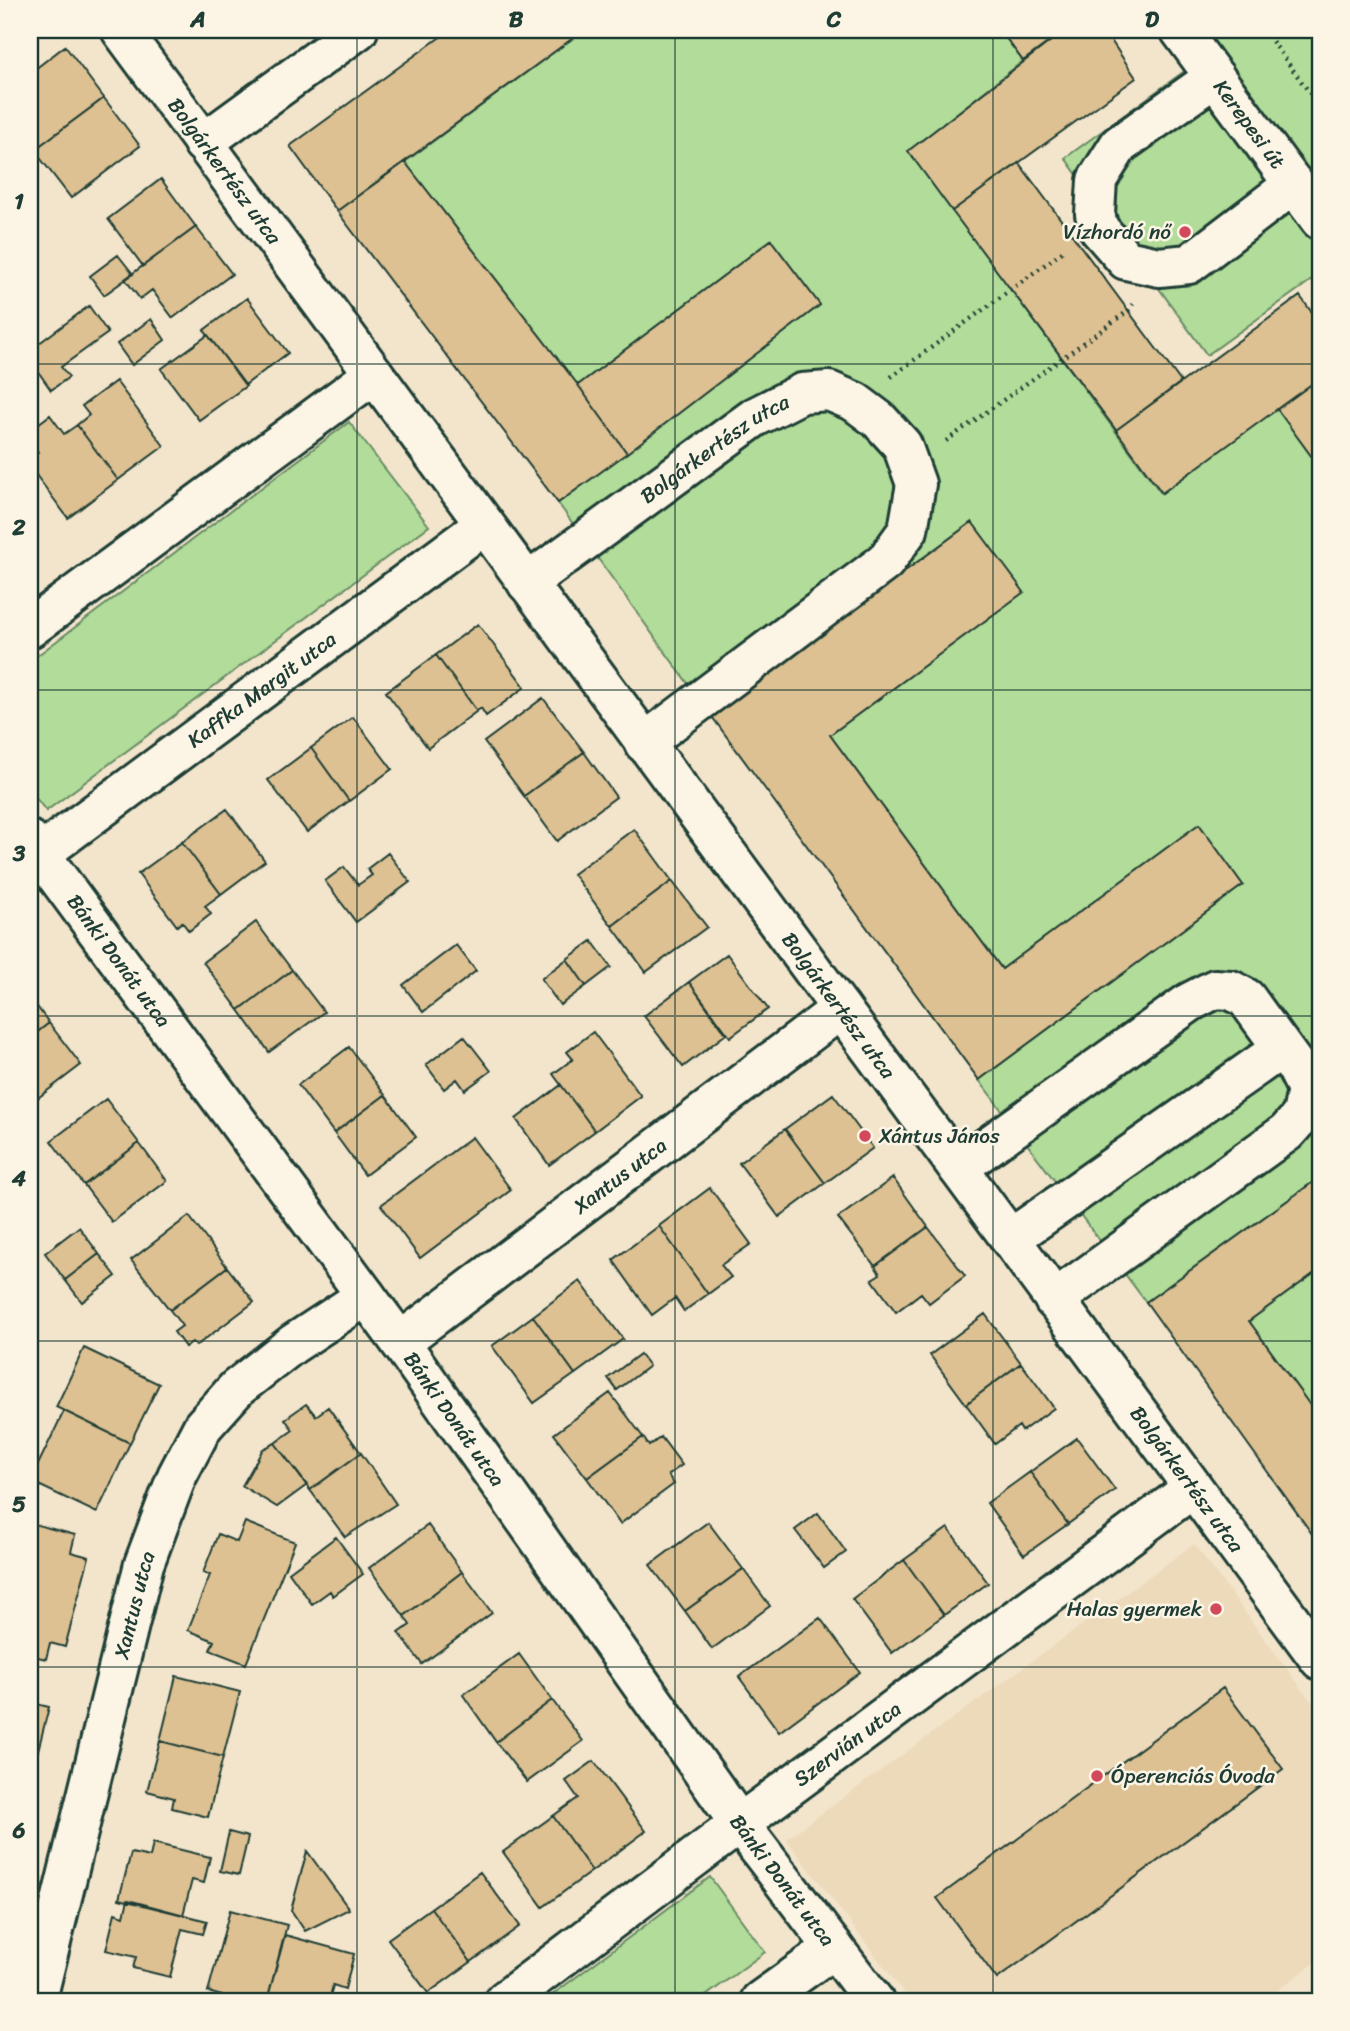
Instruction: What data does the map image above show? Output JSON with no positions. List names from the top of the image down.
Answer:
{
  "streets": {
    "street": [
      "Kerepesi út",
      "Bolgárkertész utca",
      "Kaffka Margit utca",
      "Bánki Donát utca",
      "Xantus utca",
      "Szervián utca"
    ]
  },
  "crossings": [
    ["Bolgárkertész utca", "Kaffka Margit utca"],
    ["Bolgárkertész utca", "Xantus utca"],
    ["Bolgárkertész utca", "Szervián utca"],
    ["Kaffka Margit utca", "Bánki Donát utca"],
    ["Bánki Donát utca", "Xantus utca"],
    ["Bánki Donát utca", "Szervián utca"]
  ],
  "places": [
    "Vízhordó nő",
    "Xántus János",
    "Halas gyermek",
    "Óperenciás Óvoda"
  ],
  "grid": {
    "columns": [
      "A",
      "B",
      "C",
      "D"
    ],
    "rows": [
      "1",
      "2",
      "3",
      "4",
      "5",
      "6"
    ]
  }
}
